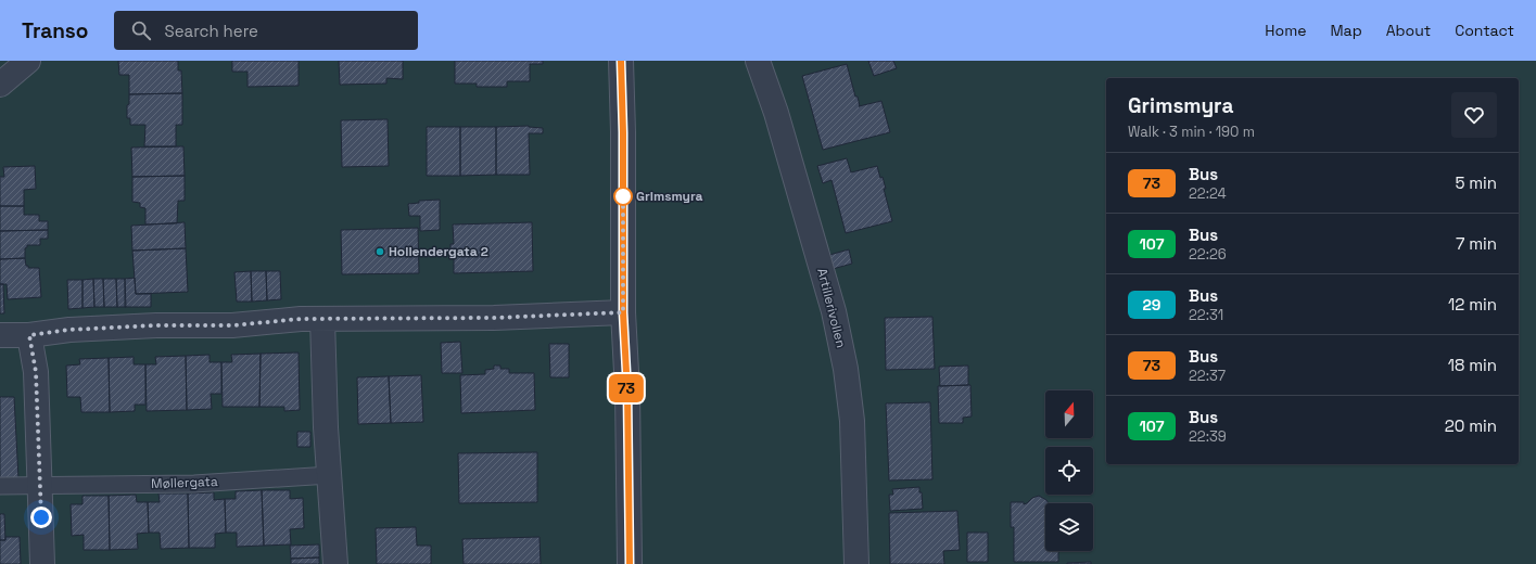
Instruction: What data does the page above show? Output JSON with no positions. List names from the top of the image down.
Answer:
{
  "streets": {
    "street": ["Artillerivollen"],
    "lane": ["Møllergata"]
  },
  "places": ["Grimsmyra", "Hollendergata 2"],
  "lines": ["bus line 73"],
  "north": "top",
  "page": {
    "header": "Transo",
    "search": "Search here",
    "nav": [
      "Home",
      "Map",
      "About",
      "Contact"
    ],
    "on_map": "73",
    "heading": ["Grimsmyra", "Walk · 3 min · 190 m"],
    "list": [
      {
        "mark": "73",
        "name": "Bus",
        "note": "22:24",
        "value": "5 min"
      },
      {
        "mark": "107",
        "name": "Bus",
        "note": "22:26",
        "value": "7 min"
      },
      {
        "mark": "29",
        "name": "Bus",
        "note": "22:31",
        "value": "12 min"
      },
      {
        "mark": "73",
        "name": "Bus",
        "note": "22:37",
        "value": "18 min"
      },
      {
        "mark": "107",
        "name": "Bus",
        "note": "22:39",
        "value": "20 min"
      }
    ]
  }
}
